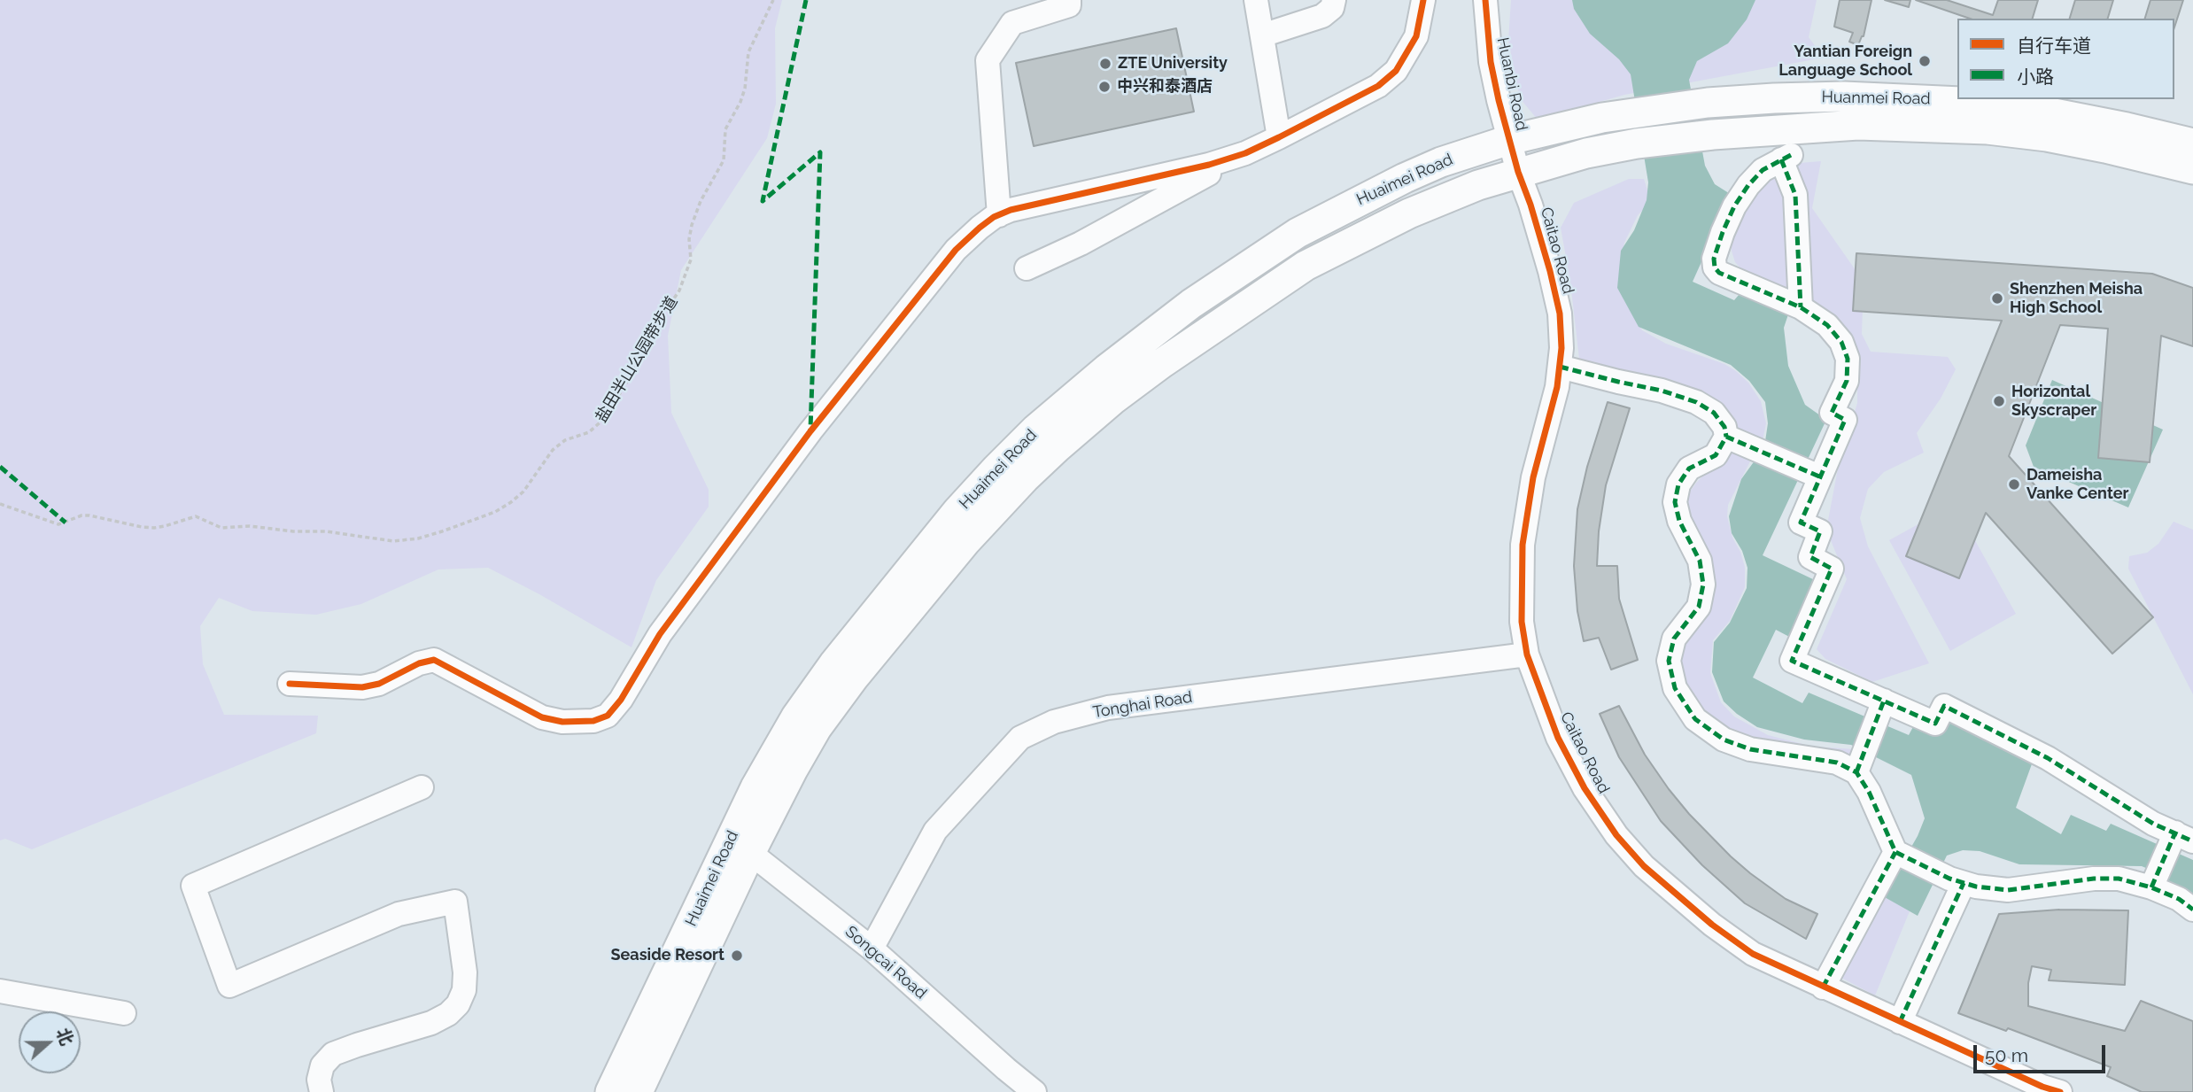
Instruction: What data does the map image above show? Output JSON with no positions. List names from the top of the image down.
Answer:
{
  "streets": {
    "main road": ["Huanmei Road", "Huaimei Road"],
    "street": [
      "Huanbi Road",
      "Caitao Road",
      "Tonghai Road",
      "Songcai Road"
    ],
    "path": ["盐田半山公园带步道"]
  },
  "crossings": [
    ["Huanbi Road", "Huaimei Road"],
    ["Huanbi Road", "Caitao Road"],
    ["Huanmei Road", "Huaimei Road"],
    ["Huaimei Road", "Caitao Road"],
    ["Huaimei Road", "Songcai Road"],
    ["Caitao Road", "Tonghai Road"],
    ["Tonghai Road", "Songcai Road"]
  ],
  "places": [
    "Yantian Foreign Language School",
    "ZTE University",
    "中兴和泰酒店",
    "Shenzhen Meisha High School",
    "Horizontal Skyscraper",
    "Dameisha Vanke Center",
    "Seaside Resort"
  ],
  "legend": ["自行车道", "小路"],
  "scale_bar": "50 m",
  "north": "right"
}
